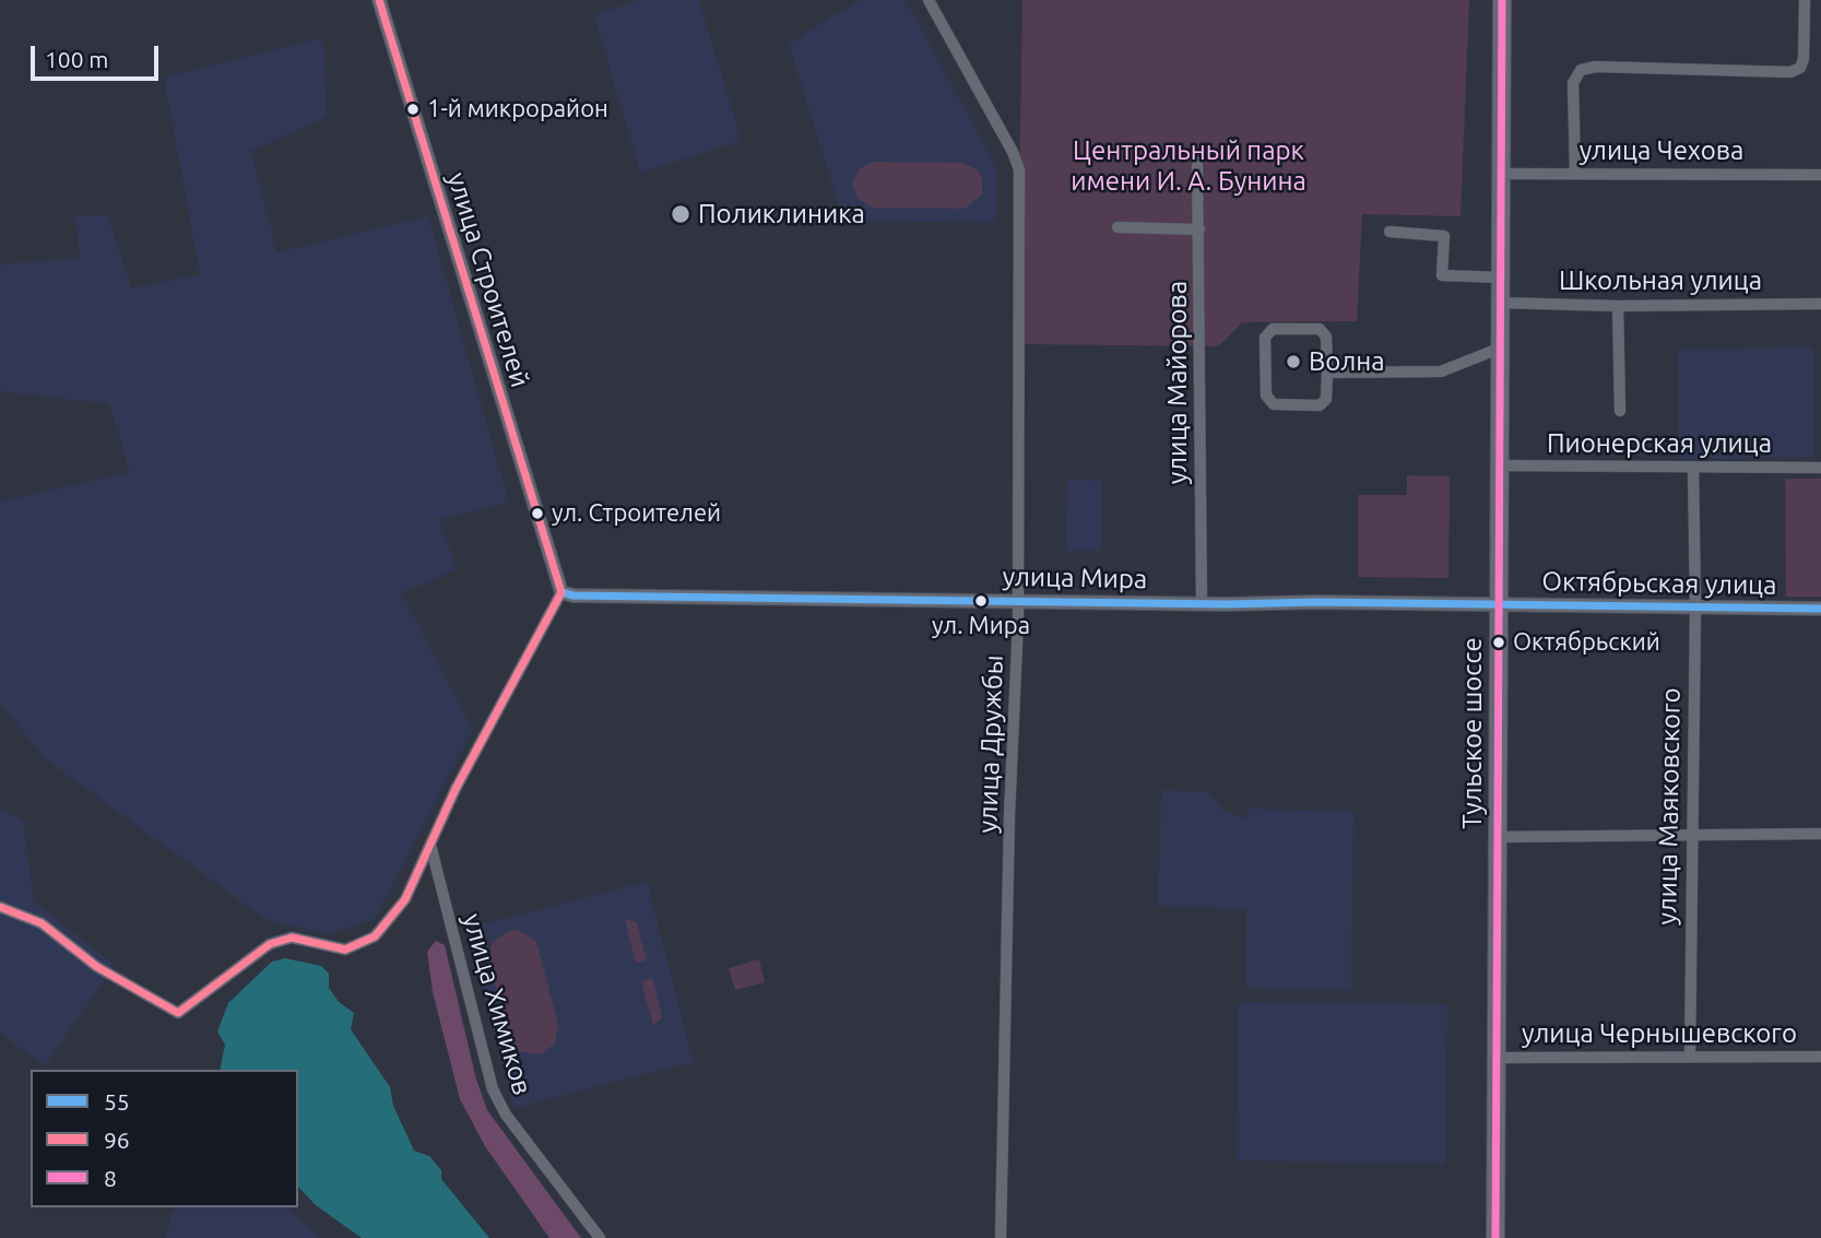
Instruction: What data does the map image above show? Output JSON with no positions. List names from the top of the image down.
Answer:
{
  "streets": {
    "main road": ["Тульское шоссе"],
    "street": [
      "улица Чехова",
      "улица Строителей",
      "Школьная улица",
      "улица Майорова",
      "Пионерская улица",
      "улица Мира",
      "Октябрьская улица",
      "улица Дружбы",
      "улица Маяковского",
      "улица Химиков",
      "улица Чернышевского"
    ]
  },
  "crossings": [
    ["улица Чехова", "Тульское шоссе"],
    ["улица Строителей", "улица Мира"],
    ["Школьная улица", "Тульское шоссе"],
    ["улица Майорова", "улица Мира"],
    ["Пионерская улица", "Тульское шоссе"],
    ["Пионерская улица", "улица Маяковского"],
    ["улица Мира", "Октябрьская улица"],
    ["улица Мира", "Тульское шоссе"],
    ["улица Мира", "улица Дружбы"],
    ["Октябрьская улица", "Тульское шоссе"],
    ["Октябрьская улица", "улица Маяковского"],
    ["Тульское шоссе", "улица Чернышевского"],
    ["улица Маяковского", "улица Чернышевского"]
  ],
  "parks": ["Центральный парк имени И. А. Бунина"],
  "places": [
    "1-й микрорайон",
    "Поликлиника",
    "Волна",
    "ул. Строителей",
    "ул. Мира",
    "Октябрьский"
  ],
  "lines": ["transit line 96", "transit line 8", "transit line 55"],
  "legend": ["55", "96", "8"],
  "scale_bar": "100 m"
}
